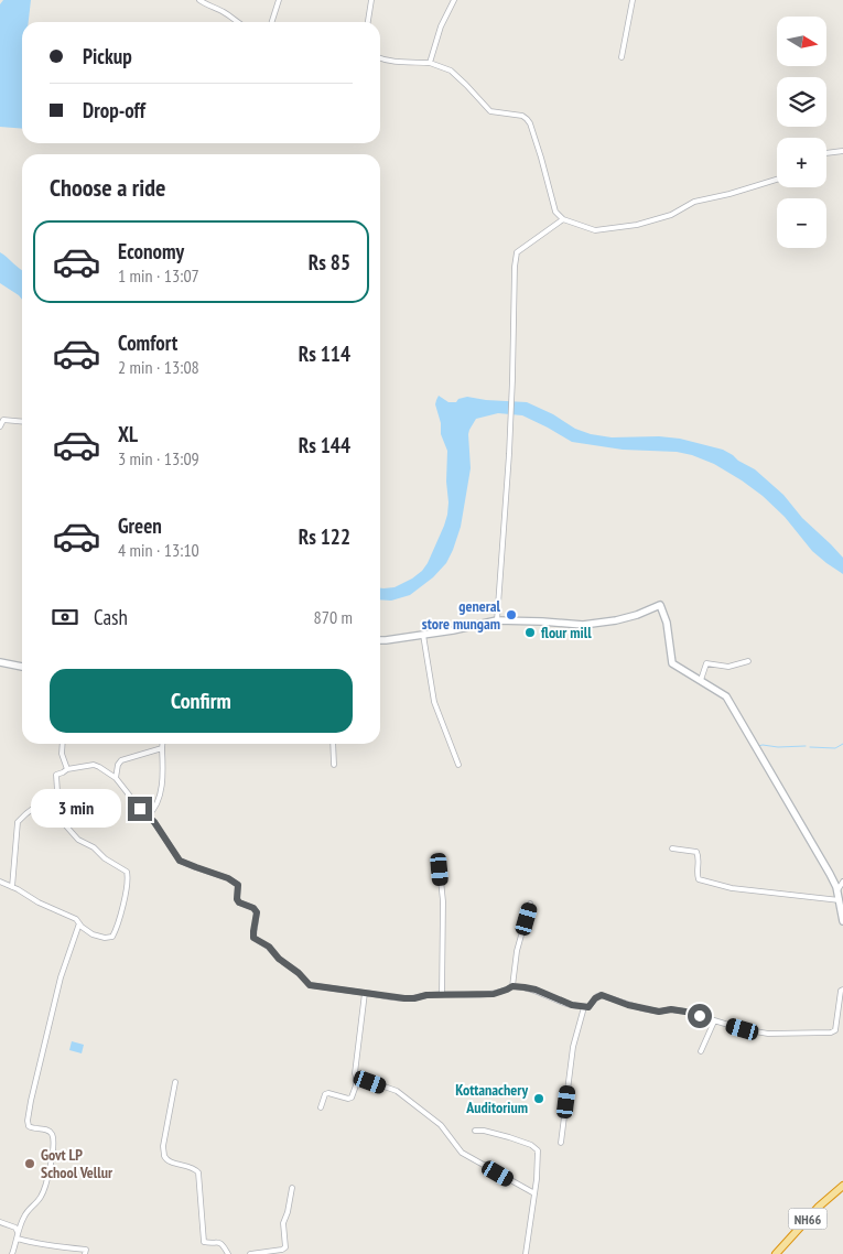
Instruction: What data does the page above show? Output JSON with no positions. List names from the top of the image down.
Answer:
{
  "streets": {
    "highway": ["NH66"]
  },
  "places": [
    "general store mungam",
    "flour mill",
    "Kottanachery Auditorium",
    "Govt LP School Vellur"
  ],
  "north": "right",
  "page": {
    "map_buttons": ["+", "−"],
    "banner": ["Pickup", "Drop-off"],
    "heading": "Choose a ride",
    "list": [
      {
        "name": "Economy",
        "note": "1 min · 13:07",
        "value": "Rs 85"
      },
      {
        "name": "Comfort",
        "note": "2 min · 13:08",
        "value": "Rs 114"
      },
      {
        "name": "XL",
        "note": "3 min · 13:09",
        "value": "Rs 144"
      },
      {
        "name": "Green",
        "note": "4 min · 13:10",
        "value": "Rs 122"
      }
    ],
    "pay": ["Cash", "870 m"],
    "buttons": "Confirm",
    "bubble": "3 min"
  }
}
